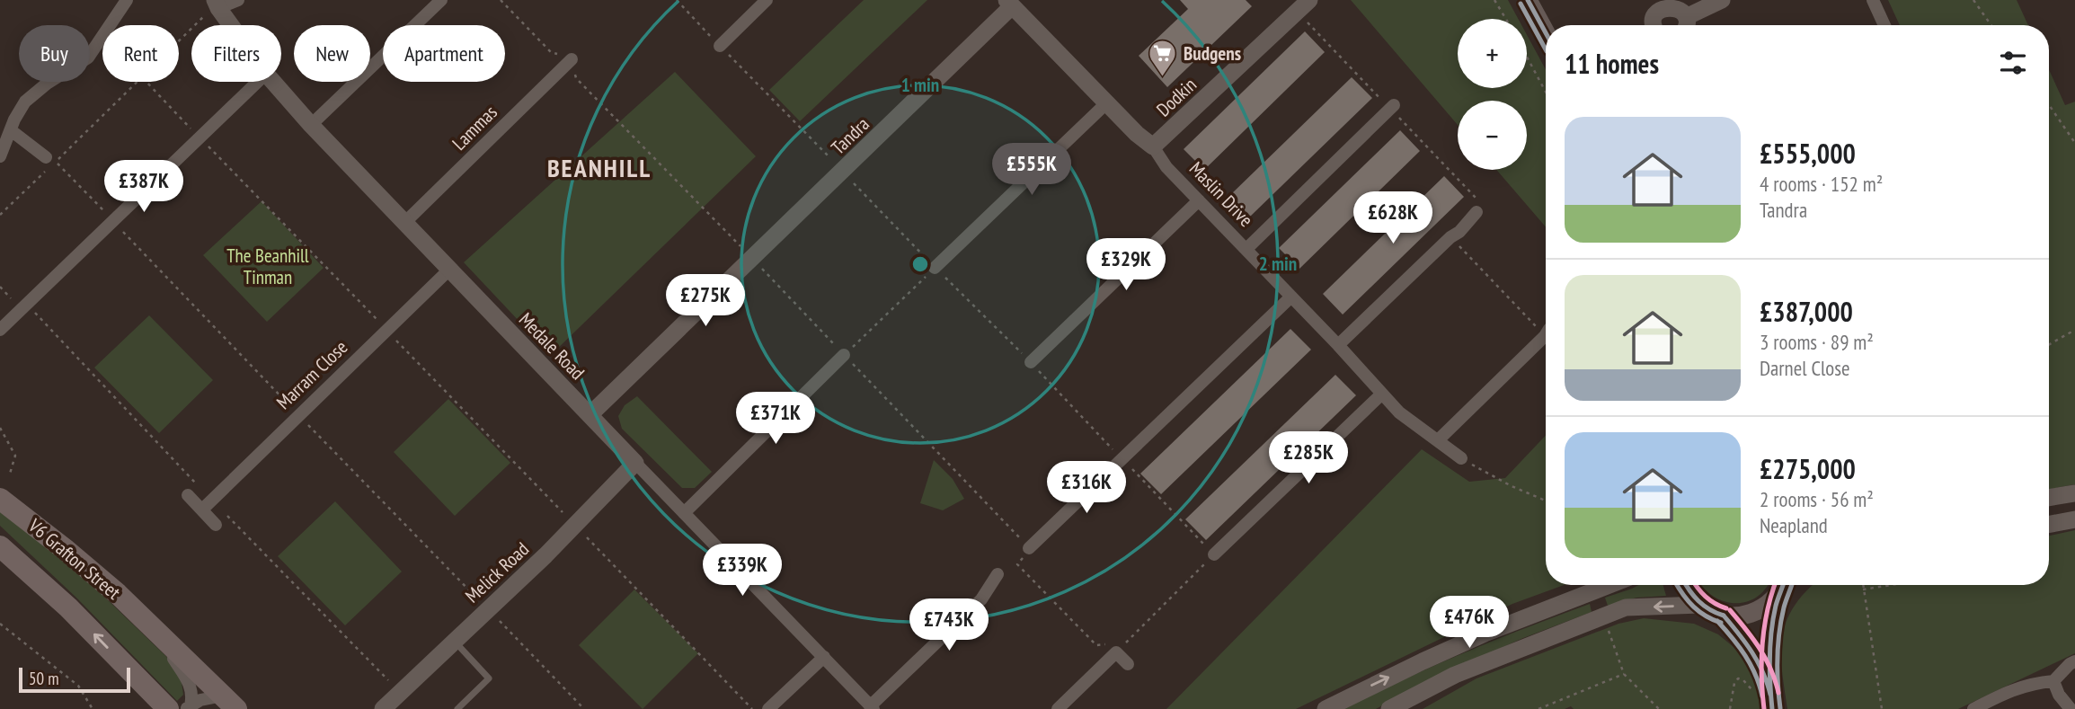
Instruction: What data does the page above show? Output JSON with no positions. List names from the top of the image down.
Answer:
{
  "streets": {
    "highway": ["V6 Grafton Street"],
    "street": [
      "Dodkin",
      "Lammas",
      "Tandra",
      "Maslin Drive",
      "Medale Road",
      "Marram Close",
      "Melick Road"
    ]
  },
  "crossings": [
    ["Dodkin", "Maslin Drive"],
    ["Lammas", "Medale Road"],
    ["Tandra", "Maslin Drive"],
    ["Tandra", "Medale Road"],
    ["Medale Road", "Marram Close"],
    ["Medale Road", "Melick Road"]
  ],
  "districts": ["BEANHILL"],
  "parks": ["The Beanhill Tinman"],
  "places": {
    "supermarket": ["Budgens"]
  },
  "scale_bar": "50 m",
  "page": {
    "map_buttons": ["+", "−"],
    "chip": [
      "Buy",
      "Rent",
      "Filters",
      "New",
      "Apartment"
    ],
    "heading": "11 homes",
    "list": [
      {
        "name": "£555,000",
        "note": "4 rooms · 152 m² · Tandra"
      },
      {
        "name": "£387,000",
        "note": "3 rooms · 89 m² · Darnel Close"
      },
      {
        "name": "£275,000",
        "note": "2 rooms · 56 m² · Neapland"
      }
    ],
    "price": [
      "£555K",
      "£387K",
      "£628K",
      "£329K",
      "£275K",
      "£371K",
      "£285K",
      "£316K",
      "£339K",
      "£476K",
      "£743K"
    ],
    "scale": "50 m"
  },
  "rings": ["1 min", "2 min"]
}
